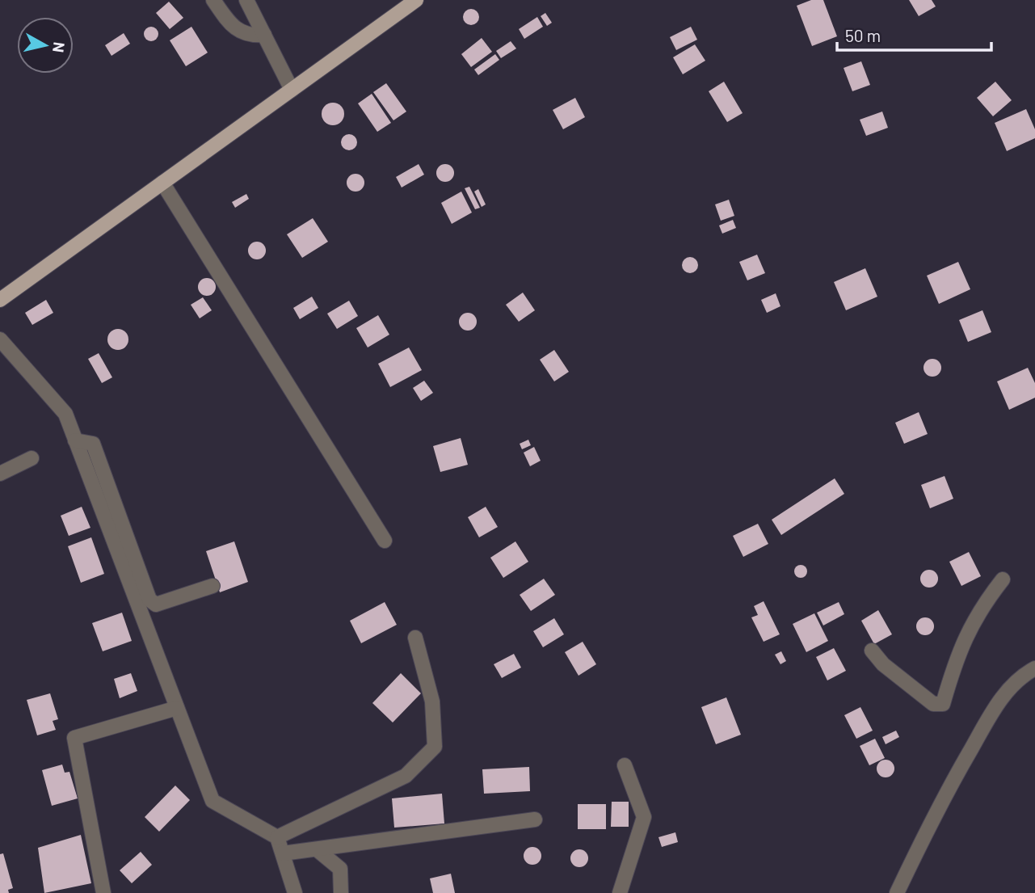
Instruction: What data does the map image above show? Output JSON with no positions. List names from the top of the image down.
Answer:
{
  "scale_bar": "50 m",
  "north": "right"
}
